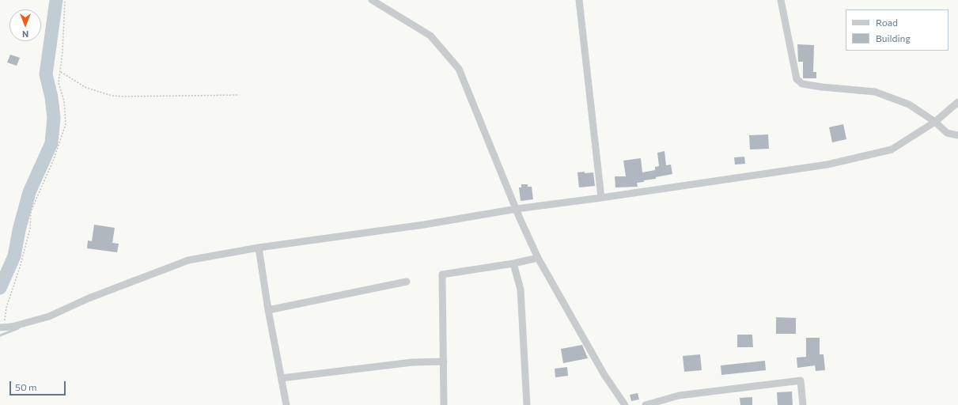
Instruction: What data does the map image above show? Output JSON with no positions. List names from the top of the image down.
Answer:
{
  "legend": ["Road", "Building"],
  "scale_bar": "50 m",
  "north": "bottom"
}
